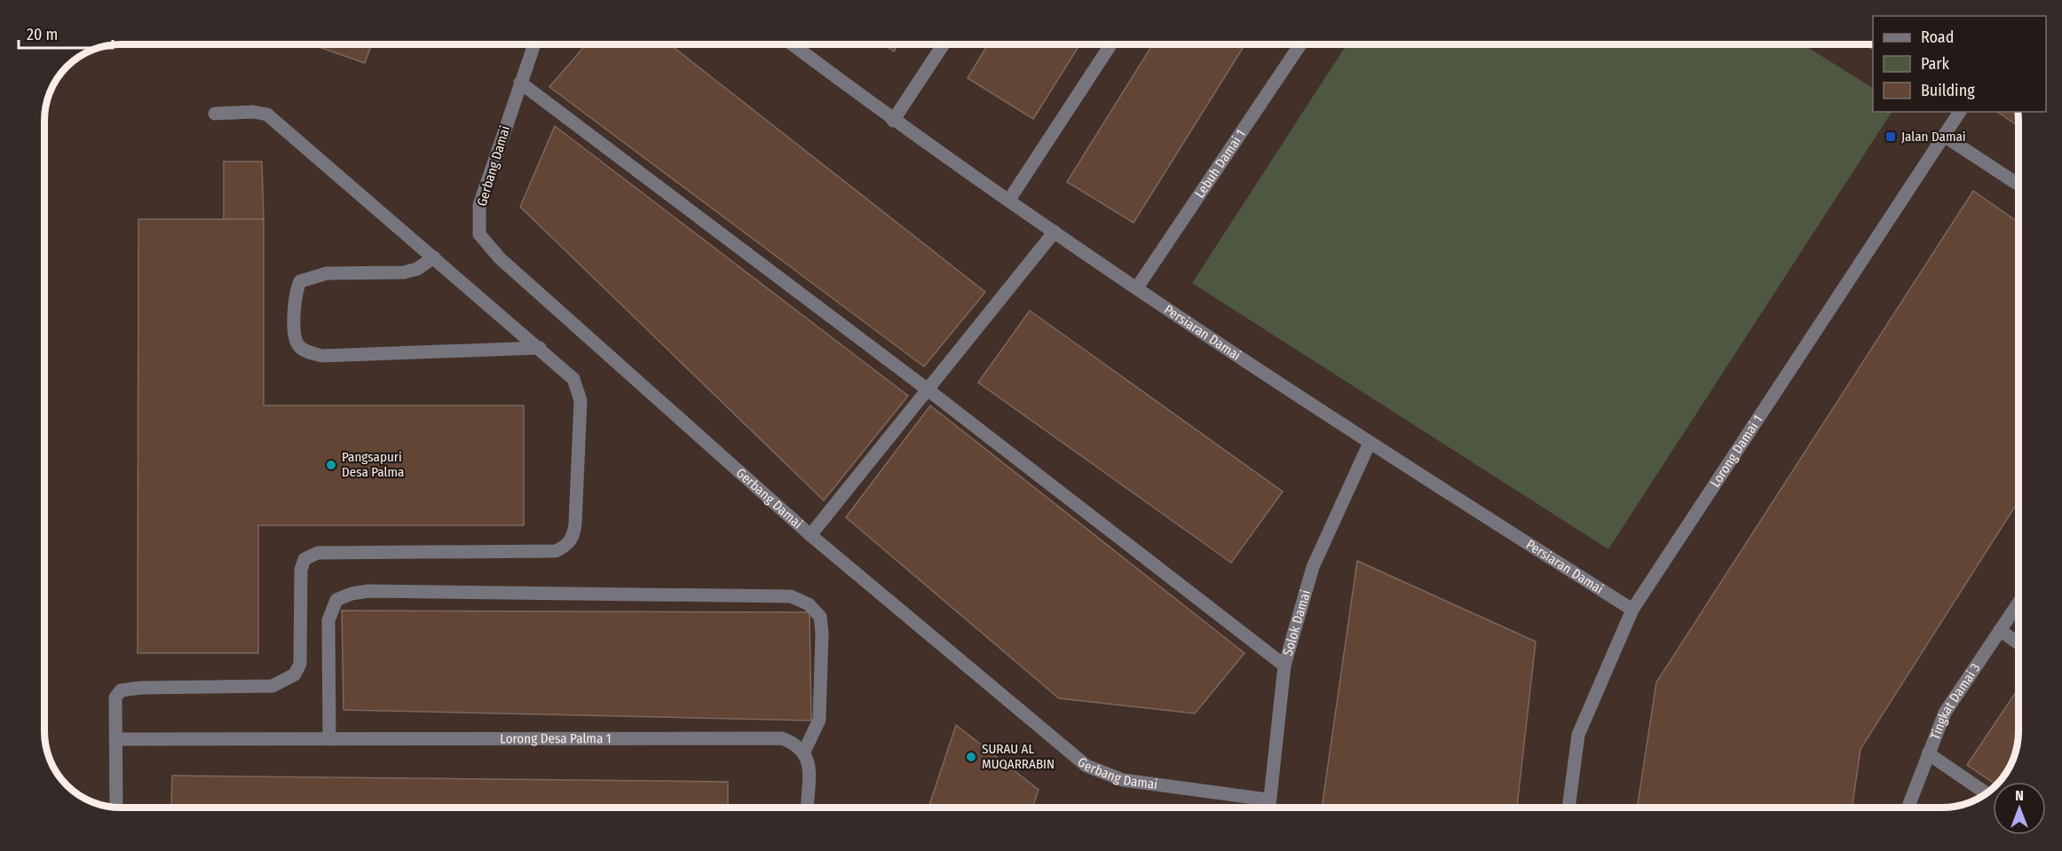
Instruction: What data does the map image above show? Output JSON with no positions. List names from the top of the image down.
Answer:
{
  "streets": {
    "street": [
      "Lebuh Damai 1",
      "Gerbang Damai",
      "Persiaran Damai",
      "Lorong Damai 1",
      "Solok Damai",
      "Tingkat Damai 3",
      "Lorong Desa Palma 1"
    ]
  },
  "crossings": [
    ["Lebuh Damai 1", "Persiaran Damai"],
    ["Gerbang Damai", "Solok Damai"],
    ["Persiaran Damai", "Lorong Damai 1"],
    ["Persiaran Damai", "Solok Damai"]
  ],
  "places": {
    "transit": ["Jalan Damai"],
    "other": ["Pangsapuri Desa Palma", "SURAU AL MUQARRABIN"]
  },
  "legend": ["Road", "Park", "Building"],
  "scale_bar": "20 m",
  "north": "top"
}
